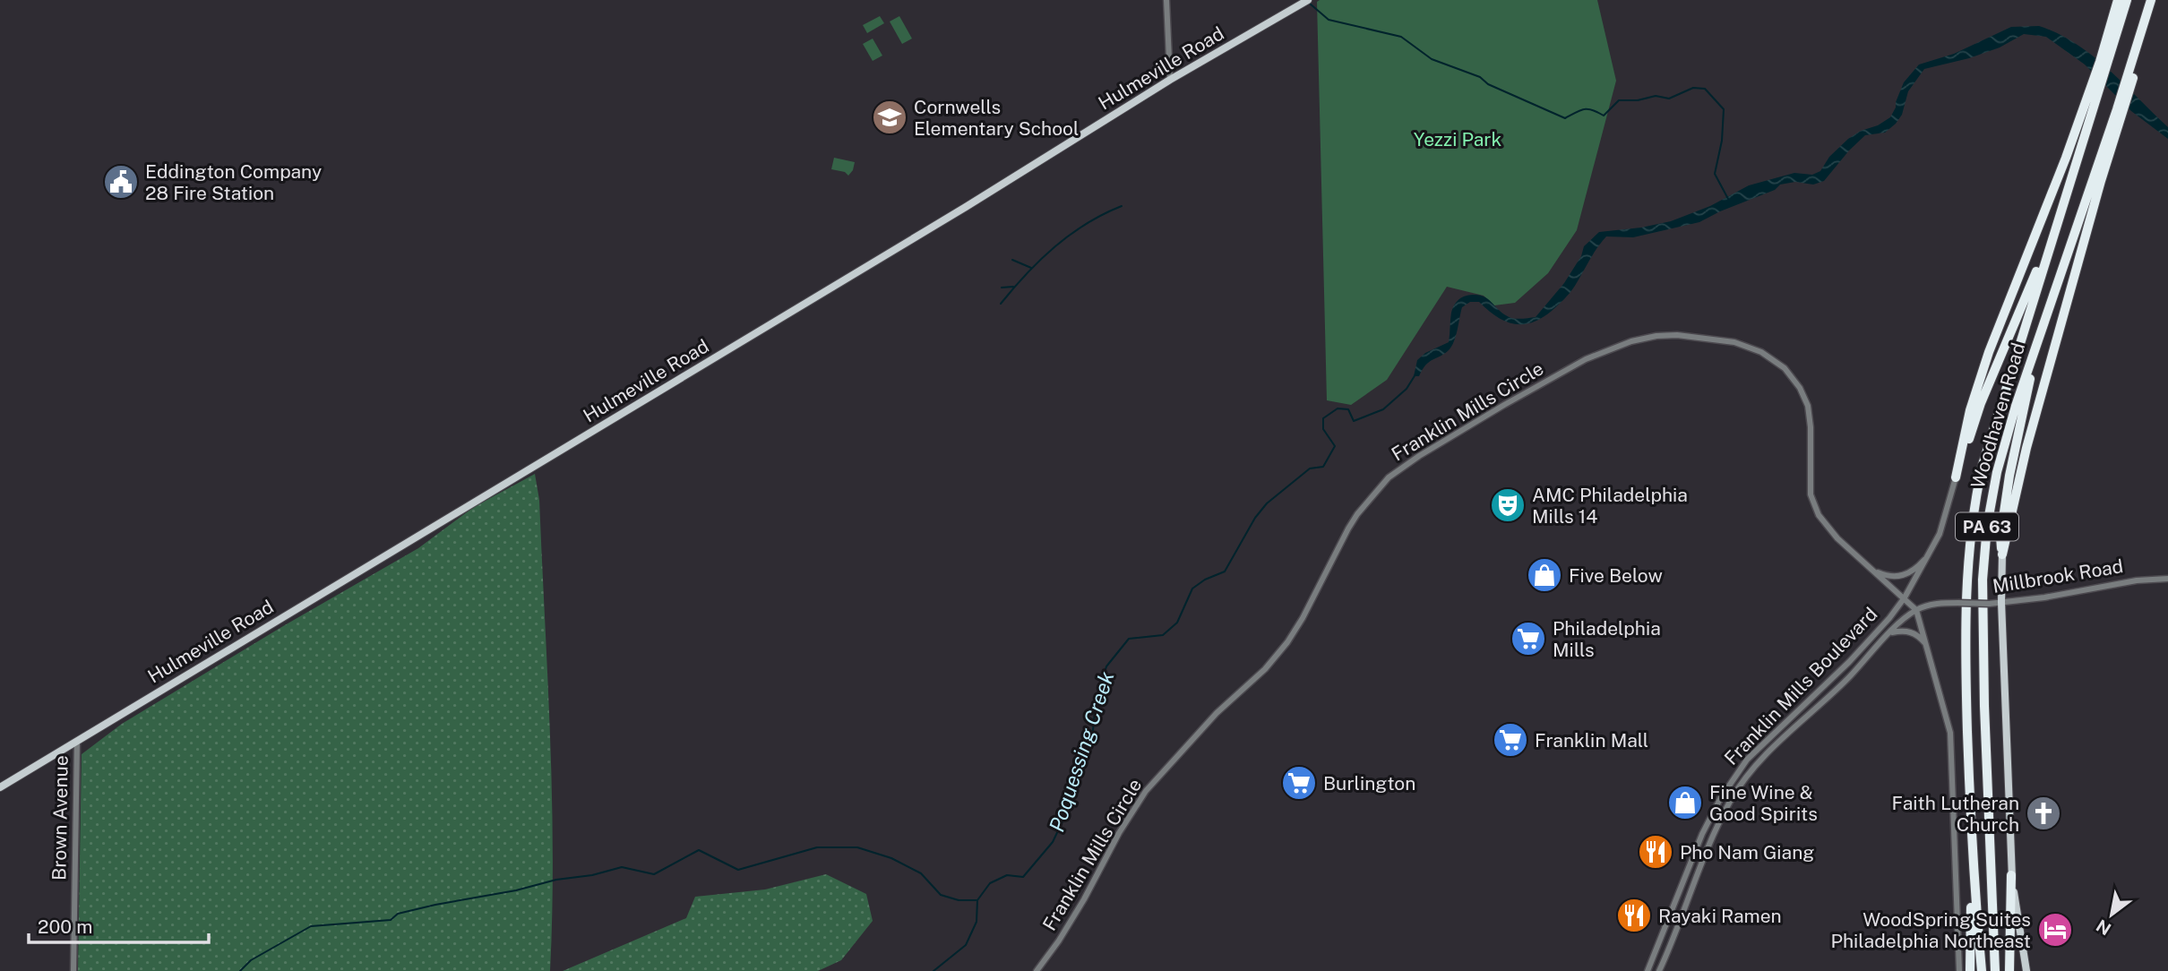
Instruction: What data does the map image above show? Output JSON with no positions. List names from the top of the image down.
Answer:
{
  "streets": {
    "highway": ["Woodhaven Road", "PA 63"],
    "main road": ["Hulmeville Road"],
    "street": [
      "Franklin Mills Circle",
      "Millbrook Road",
      "Franklin Mills Boulevard",
      "Brown Avenue"
    ]
  },
  "crossings": [
    ["Hulmeville Road", "Brown Avenue"],
    ["Franklin Mills Circle", "Woodhaven Road"],
    ["Franklin Mills Circle", "Millbrook Road"],
    ["Franklin Mills Circle", "Franklin Mills Boulevard"],
    ["Woodhaven Road", "Franklin Mills Boulevard"],
    ["Millbrook Road", "Franklin Mills Boulevard"]
  ],
  "water": ["Poquessing Creek"],
  "parks": ["Yezzi Park"],
  "places": {
    "school or university": ["Cornwells Elementary School"],
    "public building": ["Eddington Company 28 Fire Station"],
    "theatre": ["AMC Philadelphia Mills 14"],
    "shop": ["Five Below", "Fine Wine & Good Spirits"],
    "supermarket": ["Philadelphia Mills", "Franklin Mall", "Burlington"],
    "church": ["Faith Lutheran Church"],
    "restaurant": ["Pho Nam Giang", "Rayaki Ramen"],
    "hotel": ["WoodSpring Suites Philadelphia Northeast"]
  },
  "scale_bar": "200 m",
  "north": "bottom left"
}
